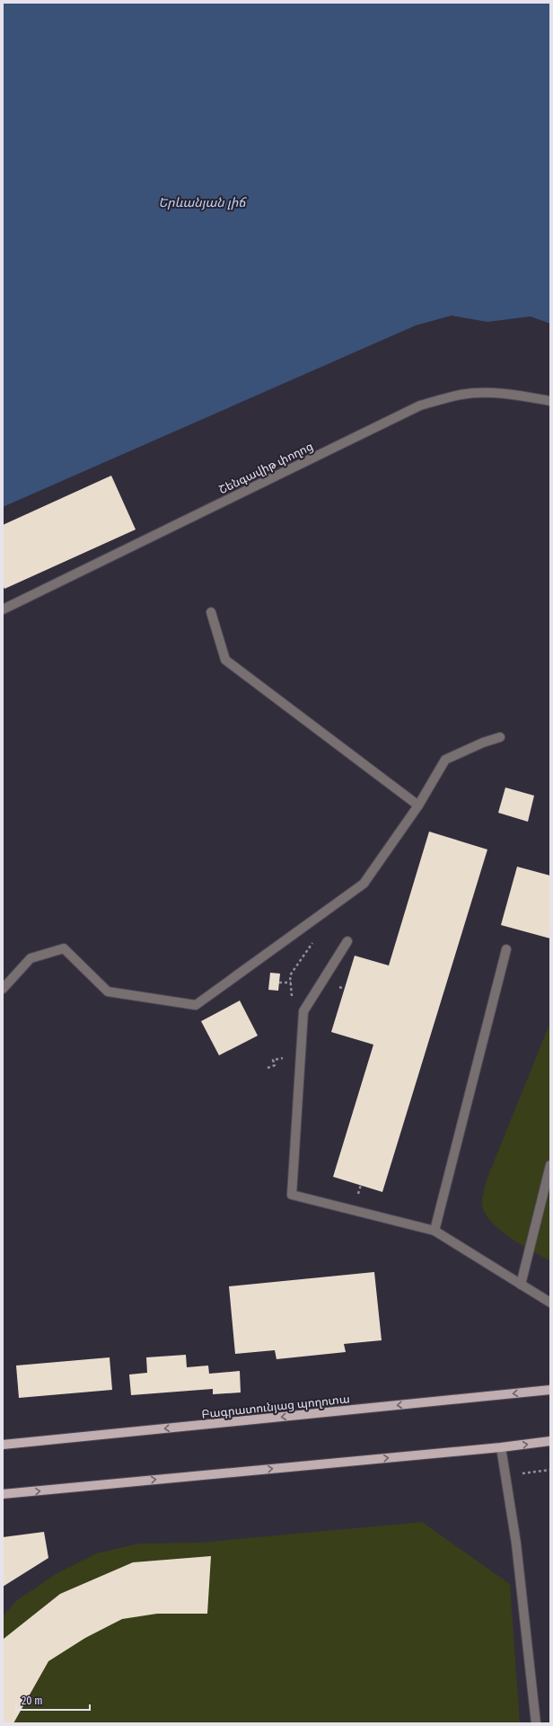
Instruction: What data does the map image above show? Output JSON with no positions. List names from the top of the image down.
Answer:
{
  "streets": {
    "main road": ["Բագրատունյաց պողոտա"],
    "street": ["Շենգավիթ փողոց"]
  },
  "water": ["Երևանյան լիճ"],
  "scale_bar": "20 m"
}
